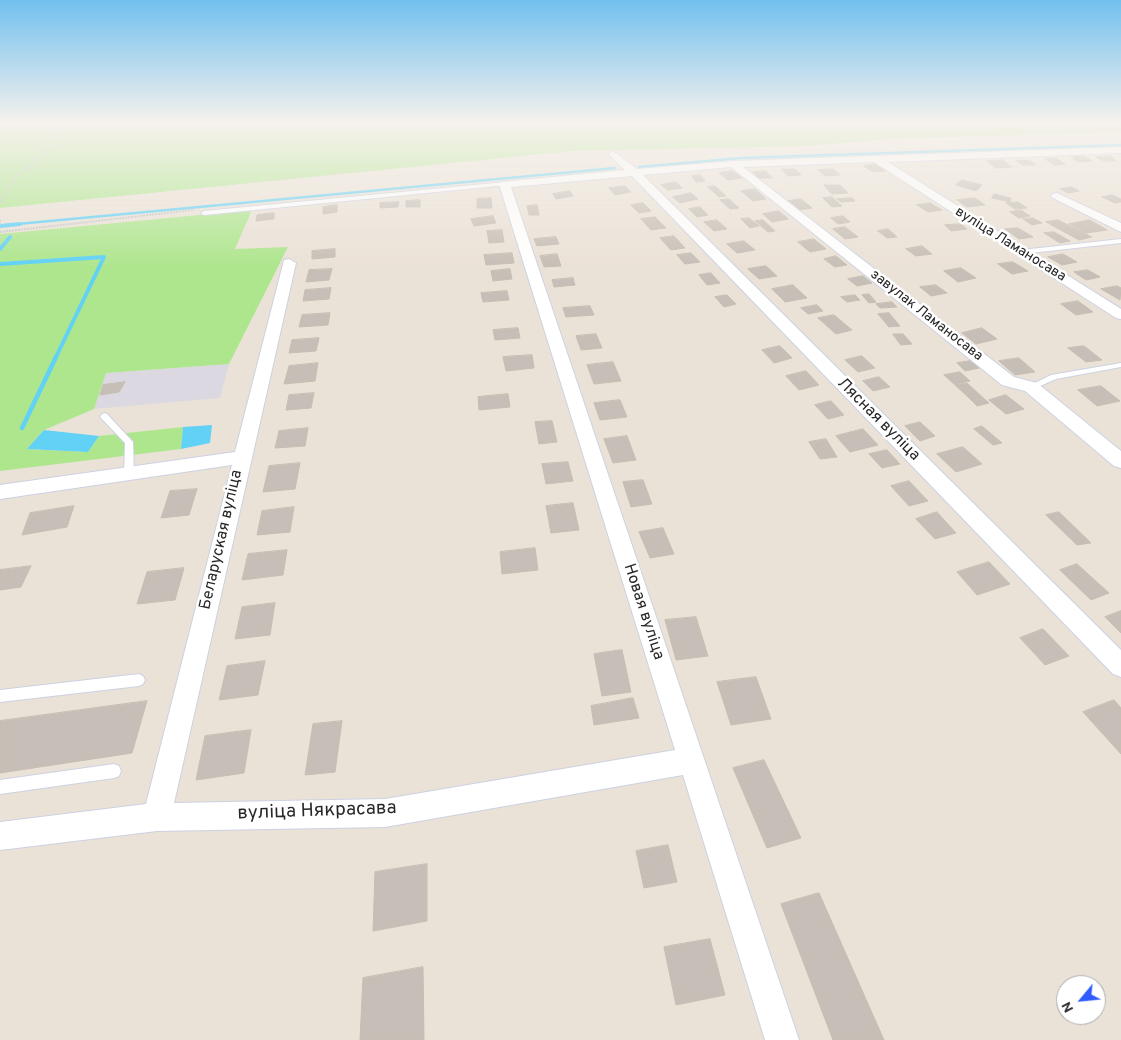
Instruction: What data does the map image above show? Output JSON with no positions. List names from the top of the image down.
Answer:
{
  "streets": {
    "street": [
      "вуліца Ламаносава",
      "завулак Ламаносава",
      "Лясная вуліца",
      "Беларуская вуліца",
      "Новая вуліца",
      "вуліца Някрасава"
    ]
  },
  "crossings": [
    ["Беларуская вуліца", "вуліца Някрасава"],
    ["Новая вуліца", "вуліца Някрасава"]
  ],
  "north": "bottom left"
}
